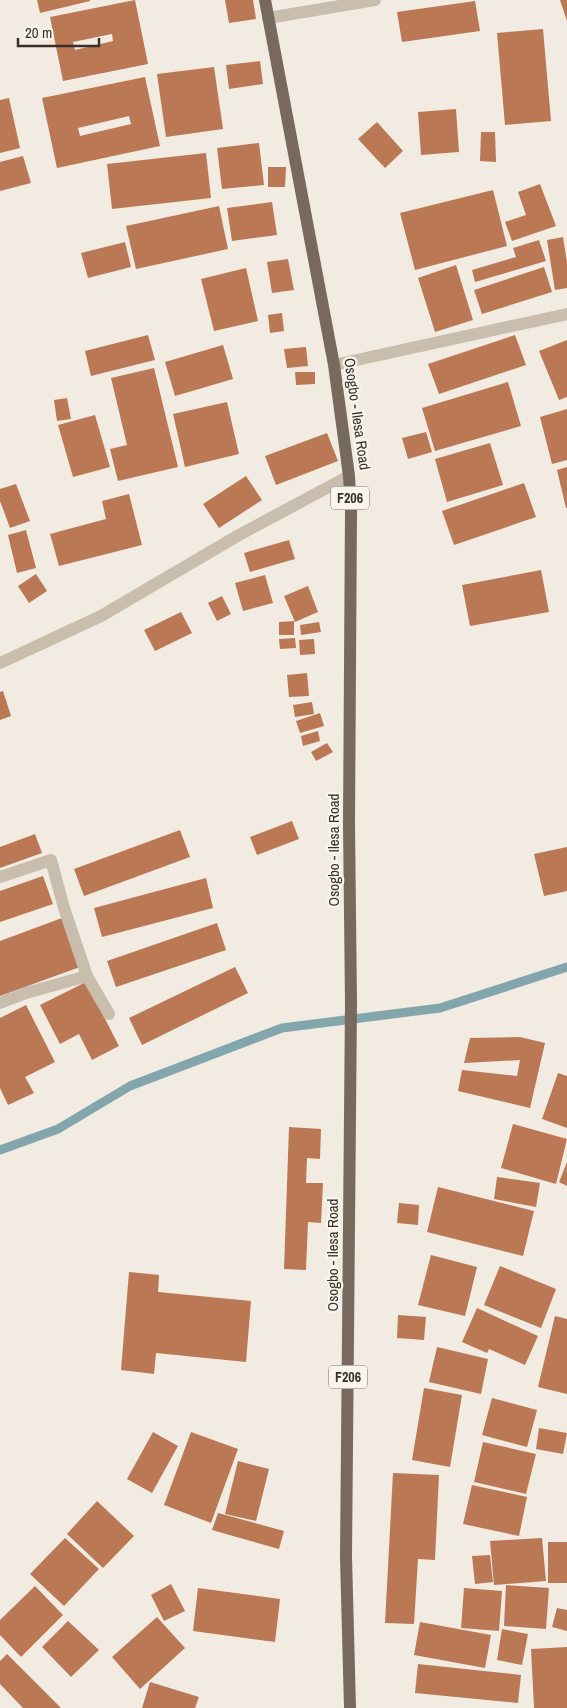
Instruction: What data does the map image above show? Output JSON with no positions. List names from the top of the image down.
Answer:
{
  "streets": {
    "main road": ["Osogbo - Ilesa Road", "F206"]
  },
  "scale_bar": "20 m"
}
